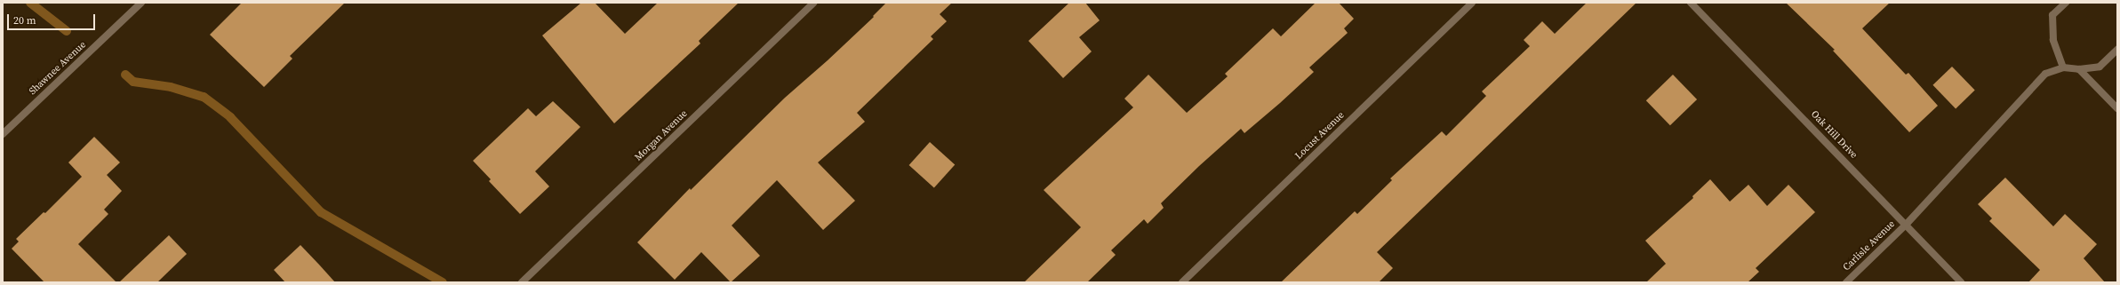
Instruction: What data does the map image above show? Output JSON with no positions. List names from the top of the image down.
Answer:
{
  "streets": {
    "street": [
      "Shawnee Avenue",
      "Oak Hill Drive",
      "Morgan Avenue",
      "Locust Avenue",
      "Carlisle Avenue"
    ]
  },
  "crossings": [
    ["Oak Hill Drive", "Carlisle Avenue"]
  ],
  "scale_bar": "20 m"
}
